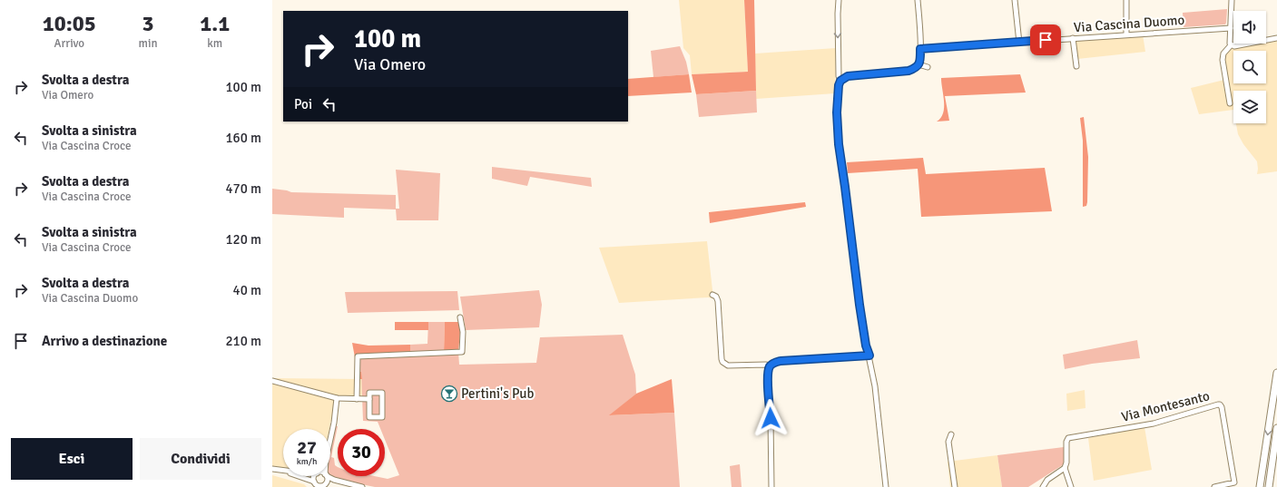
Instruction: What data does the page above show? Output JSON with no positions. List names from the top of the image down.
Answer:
{
  "streets": {
    "street": ["Via Cascina Duomo", "Via Montesanto"]
  },
  "places": {
    "bar": ["Pertini's Pub"]
  },
  "page": {
    "eta": [
      "10:05",
      "Arrivo",
      "3",
      "min",
      "1.1",
      "km"
    ],
    "turn": ["100 m", "Via Omero"],
    "list": [
      {
        "name": "Svolta a destra",
        "note": "Via Omero",
        "value": "100 m"
      },
      {
        "name": "Svolta a sinistra",
        "note": "Via Cascina Croce",
        "value": "160 m"
      },
      {
        "name": "Svolta a destra",
        "note": "Via Cascina Croce",
        "value": "470 m"
      },
      {
        "name": "Svolta a sinistra",
        "note": "Via Cascina Croce",
        "value": "120 m"
      },
      {
        "name": "Svolta a destra",
        "note": "Via Cascina Duomo",
        "value": "40 m"
      },
      {
        "name": "Arrivo a destinazione",
        "value": "210 m"
      }
    ],
    "then": "Poi",
    "speed": "27 km/h",
    "limit": "30",
    "buttons": ["Esci", "Condividi"]
  }
}
